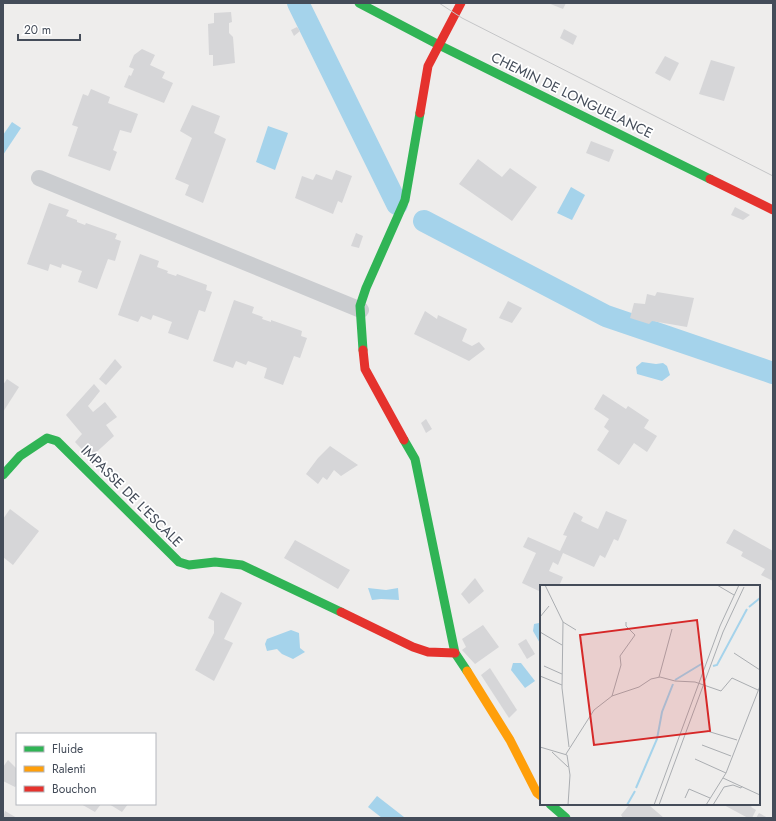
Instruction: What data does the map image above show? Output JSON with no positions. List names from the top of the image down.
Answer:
{
  "streets": {
    "street": ["CHEMIN DE LONGUELANCE", "IMPASSE DE L'ESCALE"]
  },
  "legend": ["Fluide", "Ralenti", "Bouchon"],
  "scale_bar": "20 m"
}
